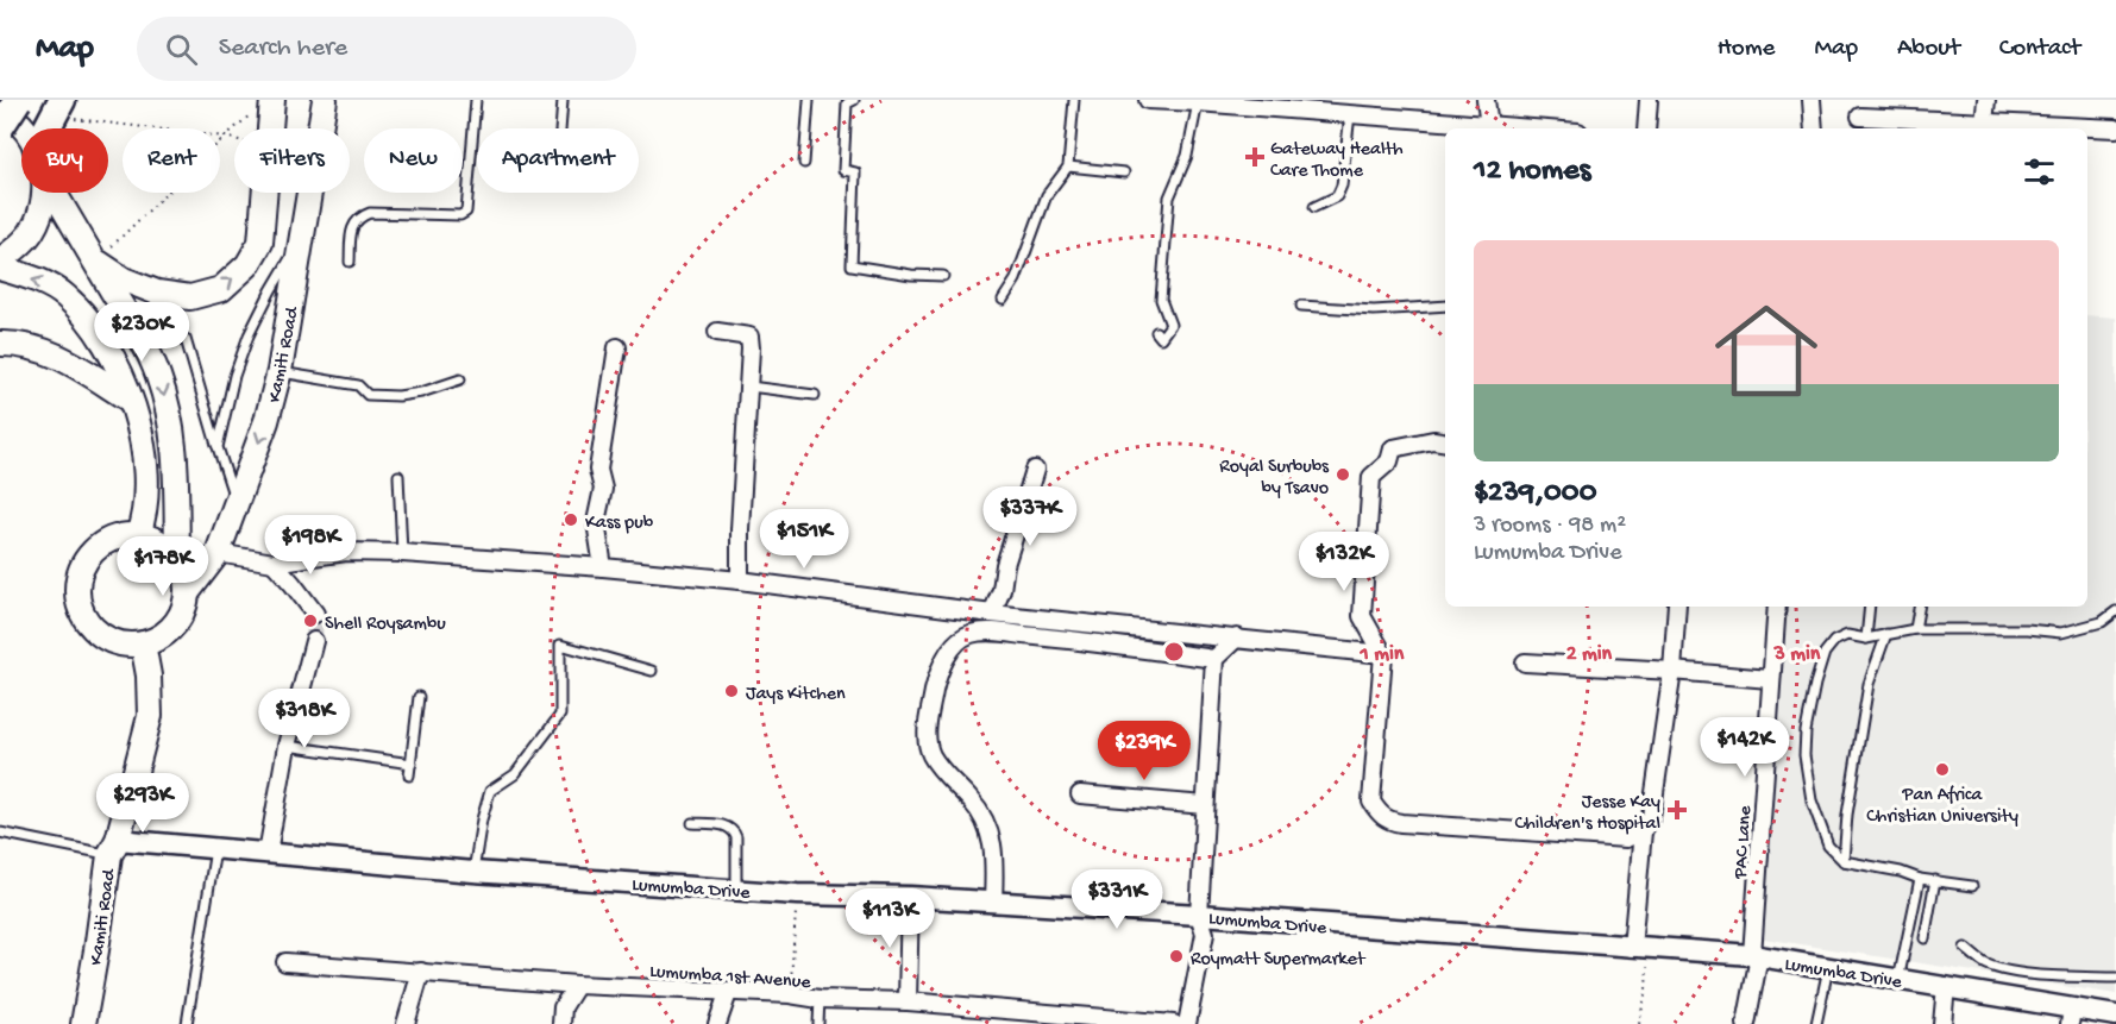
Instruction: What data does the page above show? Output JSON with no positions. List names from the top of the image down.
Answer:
{
  "streets": {
    "main road": ["Kamiti Road"],
    "street": ["PAC Lane", "Lumumba Drive", "Lumumba 1st Avenue"]
  },
  "crossings": [
    ["Kamiti Road", "Lumumba Drive"],
    ["PAC Lane", "Lumumba Drive"]
  ],
  "places": {
    "health": ["Gateway Health Care Thome", "Jesse Kay Children's Hospital"],
    "other": [
      "Royal Surbubs by Tsavo",
      "Kass pub",
      "Shell Roysambu",
      "Jays Kitchen",
      "Pan Africa Christian University",
      "Roymatt Supermarket"
    ]
  },
  "page": {
    "header": "Map",
    "search": "Search here",
    "nav": [
      "Home",
      "Map",
      "About",
      "Contact"
    ],
    "chip": [
      "Buy",
      "Rent",
      "Filters",
      "New",
      "Apartment"
    ],
    "heading": "12 homes",
    "list": [
      {
        "name": "$239,000",
        "note": "3 rooms · 98 m² · Lumumba Drive"
      }
    ],
    "price": [
      "$230K",
      "$337K",
      "$151K",
      "$198K",
      "$132K",
      "$178K",
      "$318K",
      "$142K",
      "$239K",
      "$293K",
      "$331K",
      "$113K"
    ]
  },
  "rings": ["1 min", "2 min", "3 min"]
}
